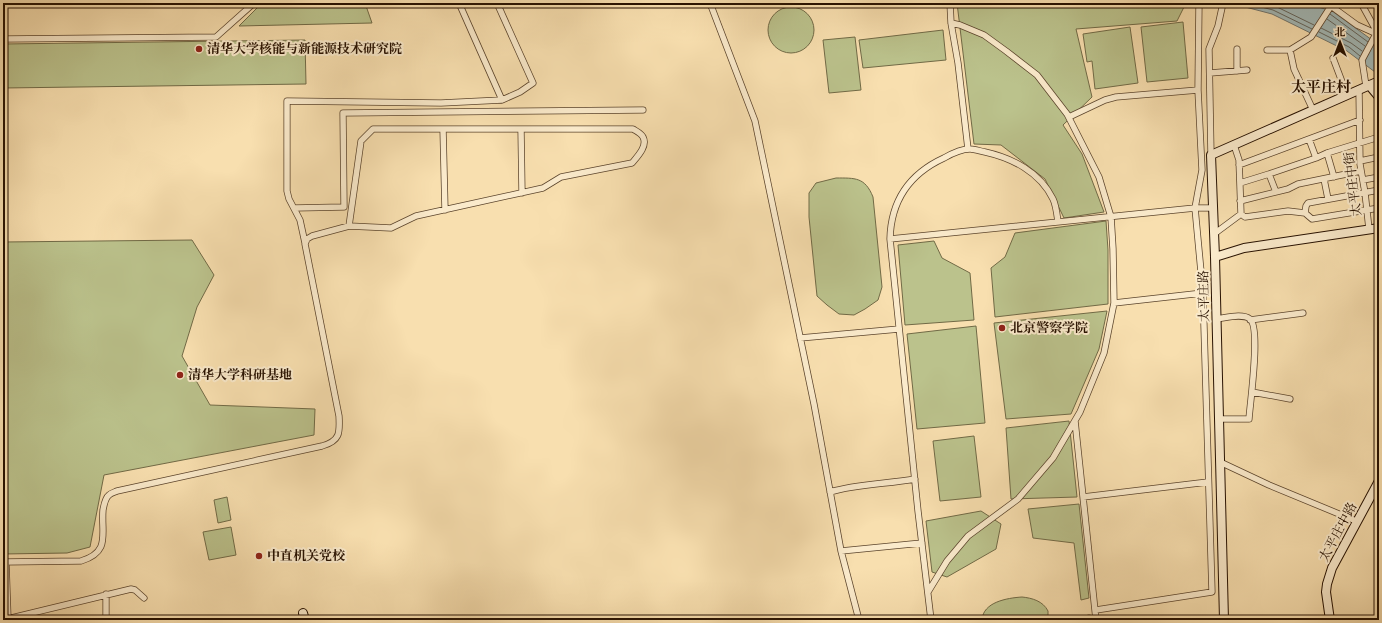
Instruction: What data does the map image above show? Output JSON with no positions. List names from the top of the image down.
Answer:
{
  "streets": {
    "street": ["太平庄中街", "太平庄路", "太平庄中路"]
  },
  "districts": ["太平庄村"],
  "places": [
    "清华大学核能与新能源技术研究院",
    "北京警察学院",
    "清华大学科研基地",
    "中直机关党校"
  ],
  "north": "top"
}
